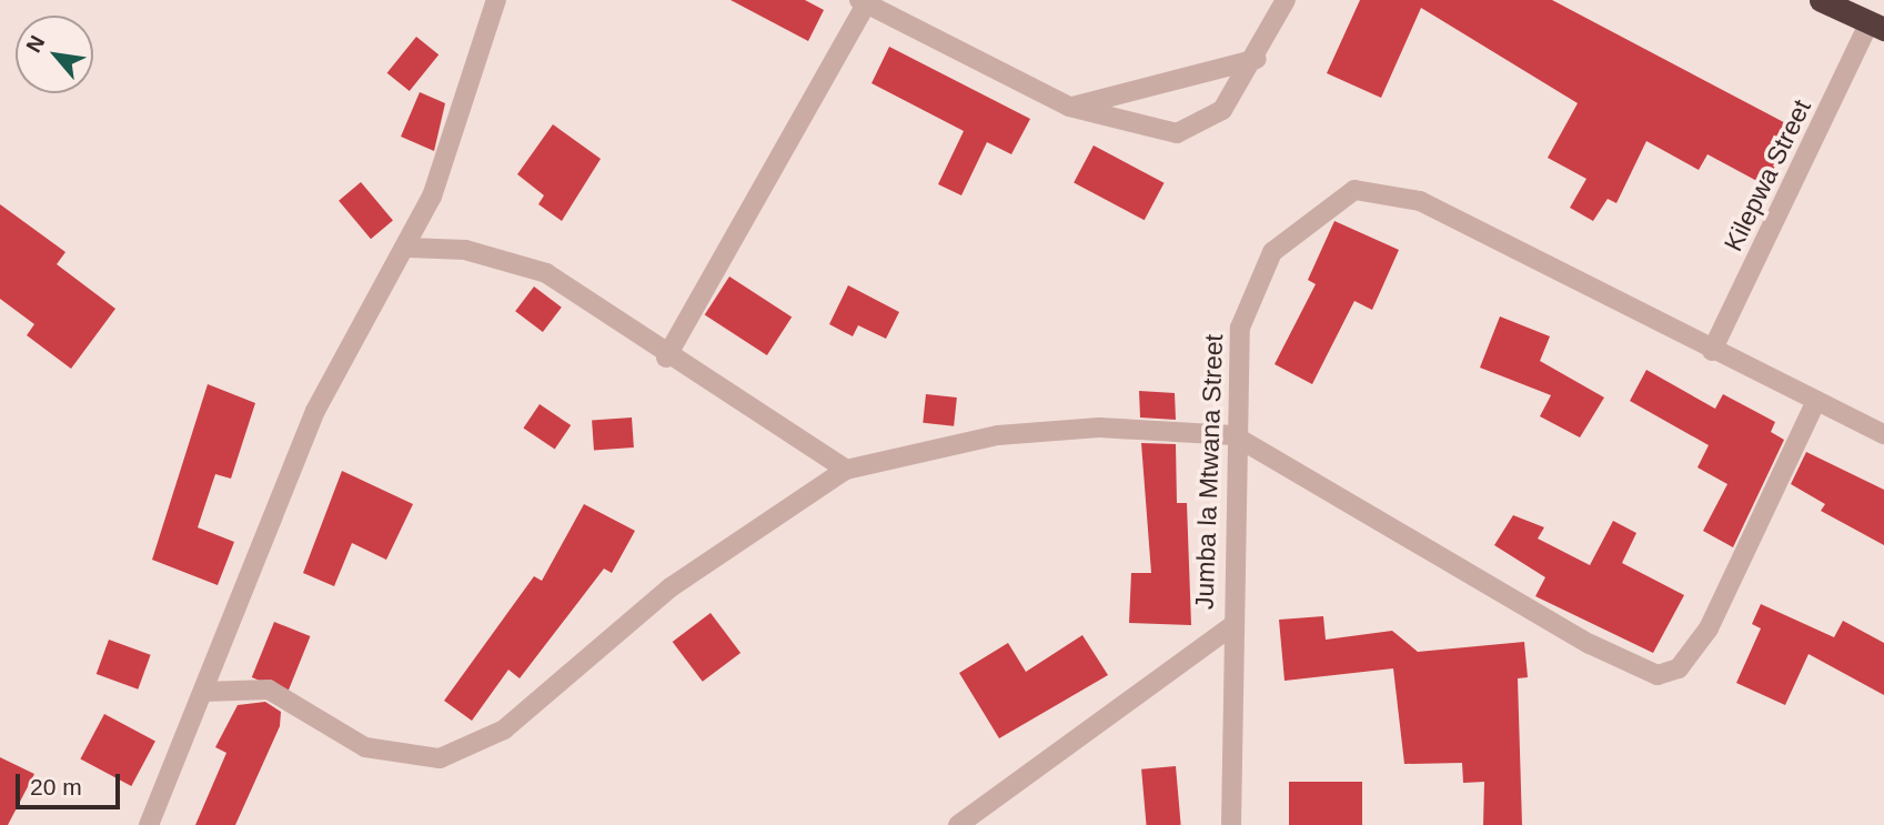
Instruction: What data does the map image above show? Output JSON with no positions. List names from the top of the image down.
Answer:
{
  "streets": {
    "street": ["Kilepwa Street", "Jumba la Mtwana Street"]
  },
  "crossings": [
    ["Kilepwa Street", "Jumba la Mtwana Street"]
  ],
  "scale_bar": "20 m",
  "north": "top left"
}
